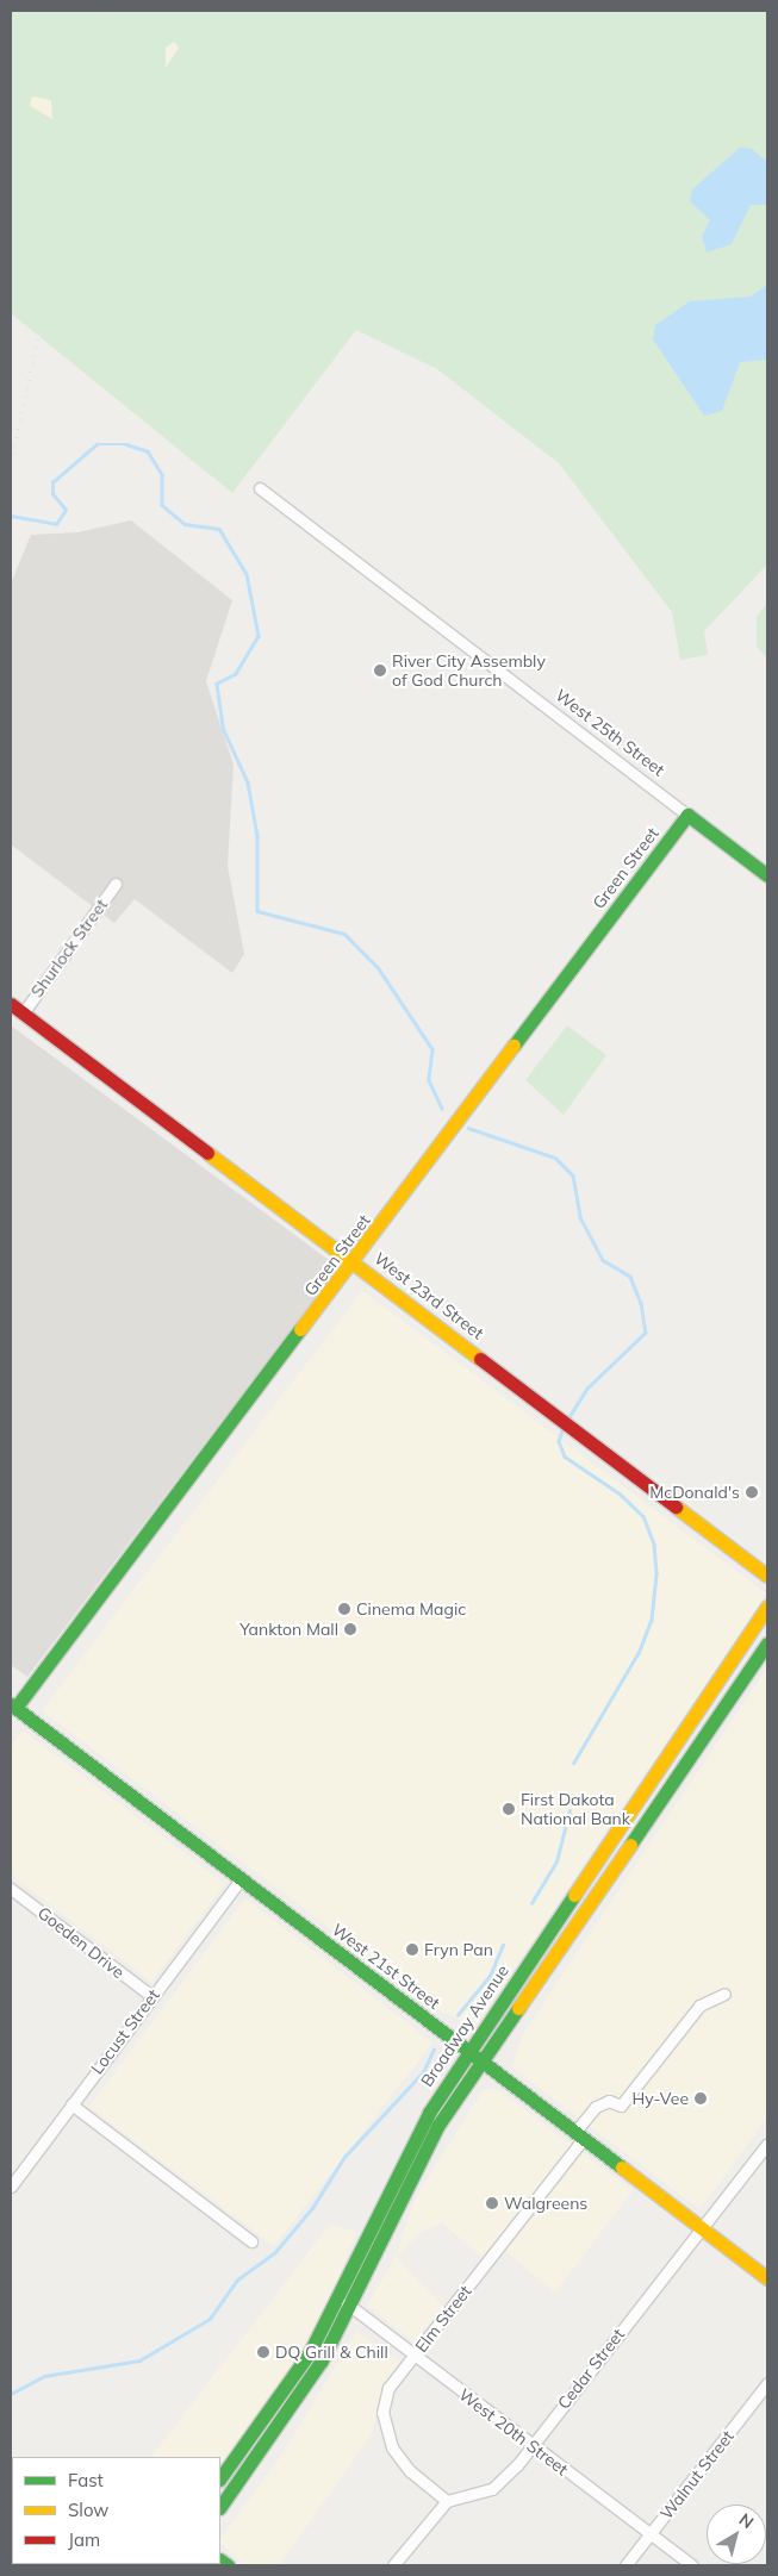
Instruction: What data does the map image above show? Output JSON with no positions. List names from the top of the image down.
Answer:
{
  "streets": {
    "main road": [
      "West 25th Street",
      "Green Street",
      "West 23rd Street",
      "West 21st Street",
      "Broadway Avenue"
    ],
    "street": [
      "Shurlock Street",
      "Goeden Drive",
      "Locust Street",
      "Elm Street",
      "Cedar Street",
      "West 20th Street",
      "Walnut Street"
    ]
  },
  "crossings": [
    ["West 25th Street", "Green Street"],
    ["Green Street", "West 23rd Street"],
    ["Green Street", "West 21st Street"],
    ["Shurlock Street", "West 23rd Street"],
    ["Goeden Drive", "Locust Street"],
    ["West 21st Street", "Broadway Avenue"],
    ["West 21st Street", "Locust Street"],
    ["West 21st Street", "Elm Street"],
    ["West 21st Street", "Cedar Street"],
    ["Broadway Avenue", "West 20th Street"],
    ["Elm Street", "Cedar Street"],
    ["Elm Street", "West 20th Street"],
    ["Cedar Street", "West 20th Street"],
    ["West 20th Street", "Walnut Street"]
  ],
  "places": [
    "River City Assembly of God Church",
    "McDonald's",
    "Cinema Magic",
    "Yankton Mall",
    "First Dakota National Bank",
    "Fryn Pan",
    "Hy-Vee",
    "Walgreens",
    "DQ Grill & Chill"
  ],
  "legend": ["Fast", "Slow", "Jam"],
  "north": "top right"
}
